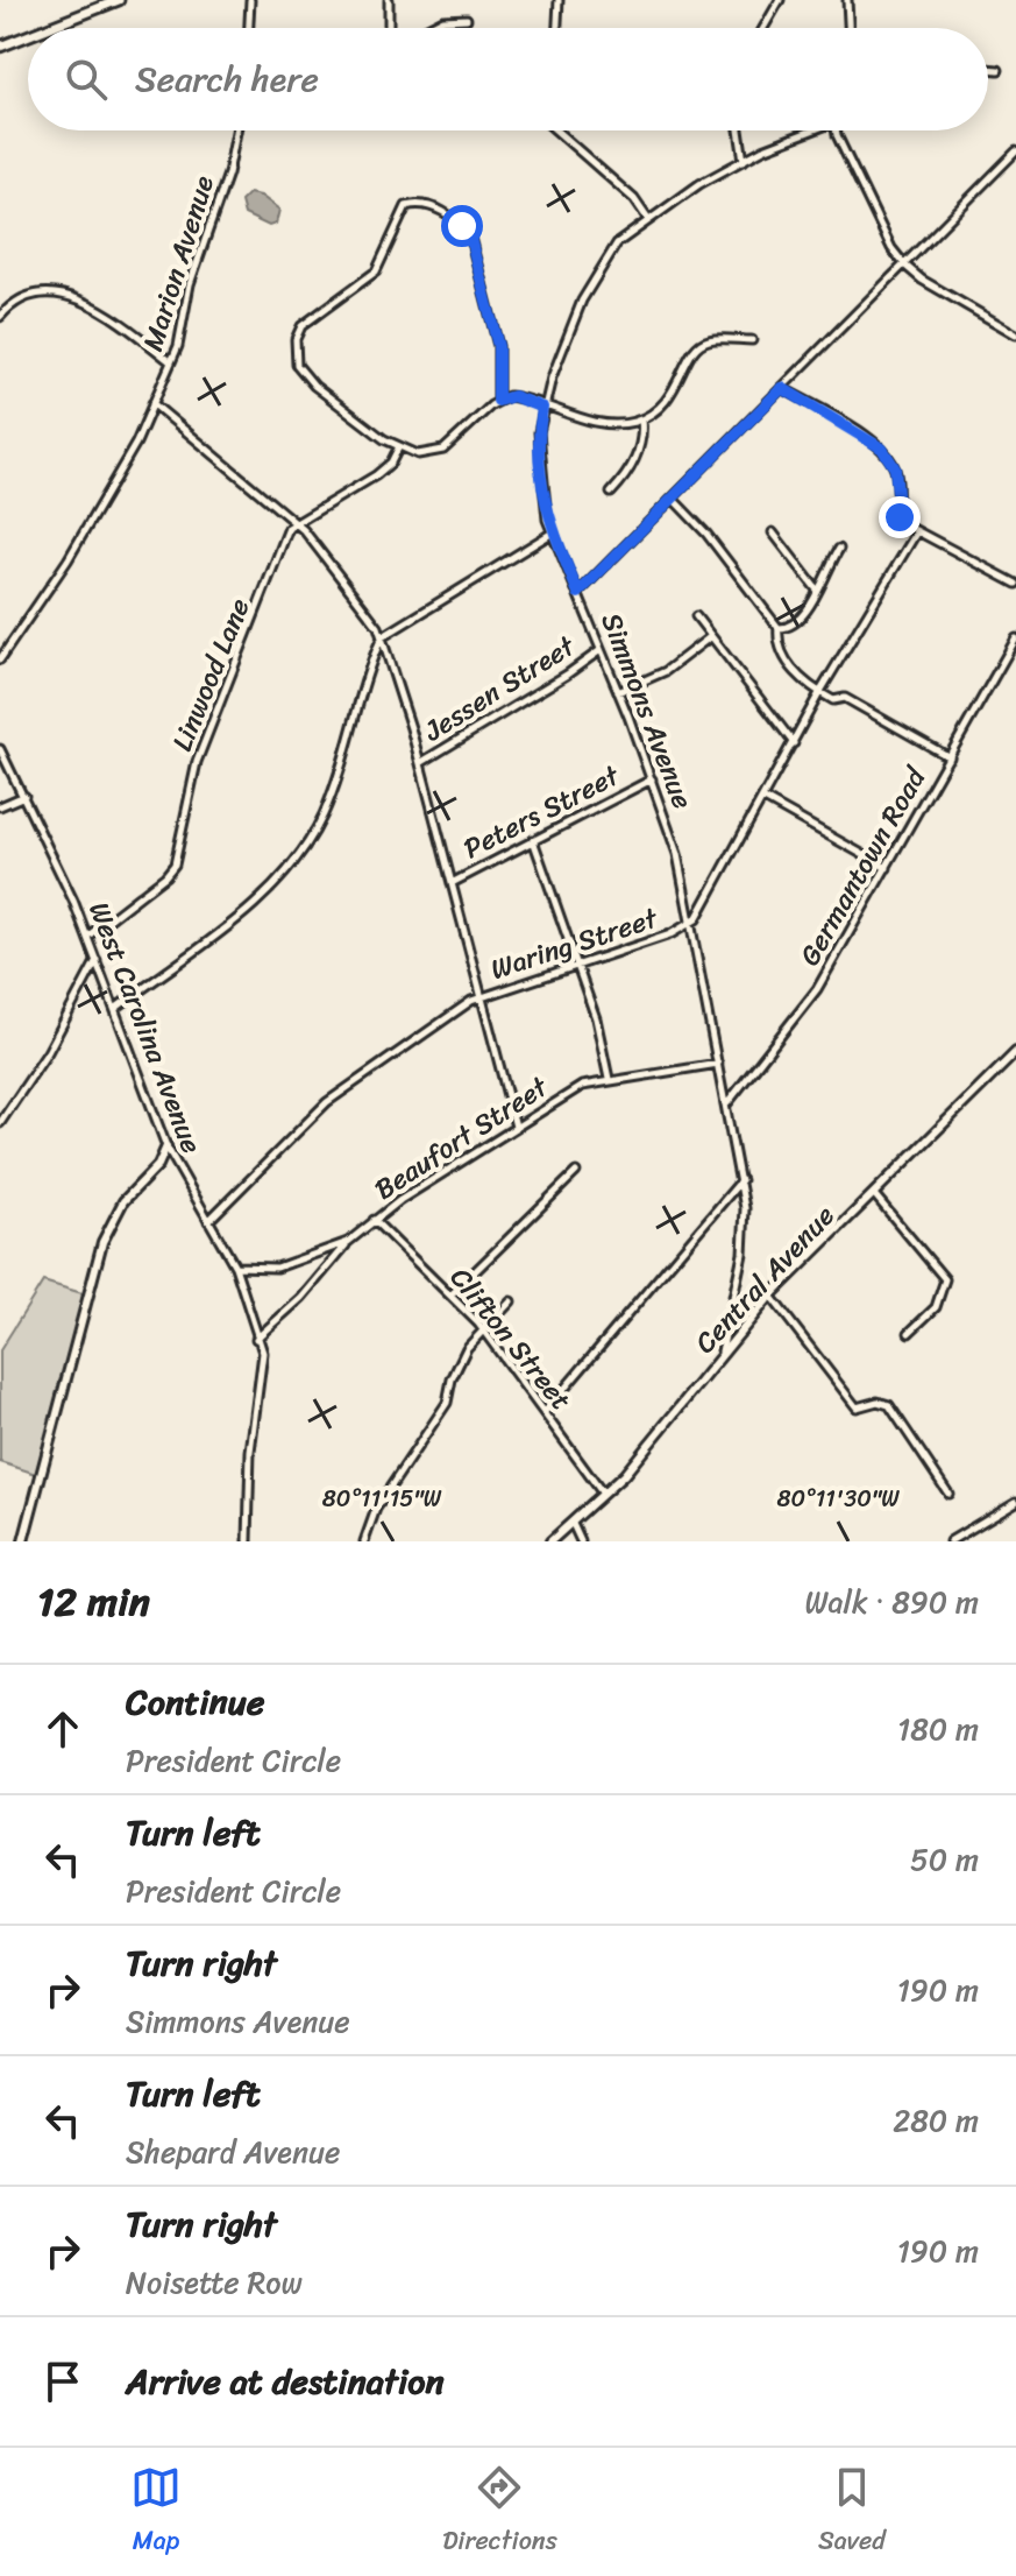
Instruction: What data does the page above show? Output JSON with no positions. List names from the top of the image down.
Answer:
{
  "streets": {
    "street": [
      "Marion Avenue",
      "Linwood Lane",
      "Jessen Street",
      "Simmons Avenue",
      "Peters Street",
      "Germantown Road",
      "Waring Street",
      "West Carolina Avenue",
      "Beaufort Street",
      "Central Avenue",
      "Clifton Street"
    ]
  },
  "crossings": [
    ["Linwood Lane", "West Carolina Avenue"],
    ["Jessen Street", "Simmons Avenue"],
    ["Simmons Avenue", "Peters Street"],
    ["Simmons Avenue", "Germantown Road"],
    ["Simmons Avenue", "Waring Street"],
    ["Simmons Avenue", "Beaufort Street"],
    ["Simmons Avenue", "Central Avenue"],
    ["Waring Street", "West Carolina Avenue"],
    ["West Carolina Avenue", "Beaufort Street"],
    ["Beaufort Street", "Clifton Street"],
    ["Central Avenue", "Clifton Street"]
  ],
  "page": {
    "search": "Search here",
    "heading": ["12 min", "Walk · 890 m"],
    "list": [
      ["Continue", "President Circle", "180 m"],
      ["Turn left", "President Circle", "50 m"],
      ["Turn right", "Simmons Avenue", "190 m"],
      ["Turn left", "Shepard Avenue", "280 m"],
      ["Turn right", "Noisette Row", "190 m"],
      "Arrive at destination"
    ],
    "nav": ["Map", "Directions", "Saved"]
  },
  "coordinates": ["80°11'15\"W", "80°11'30\"W"]
}
